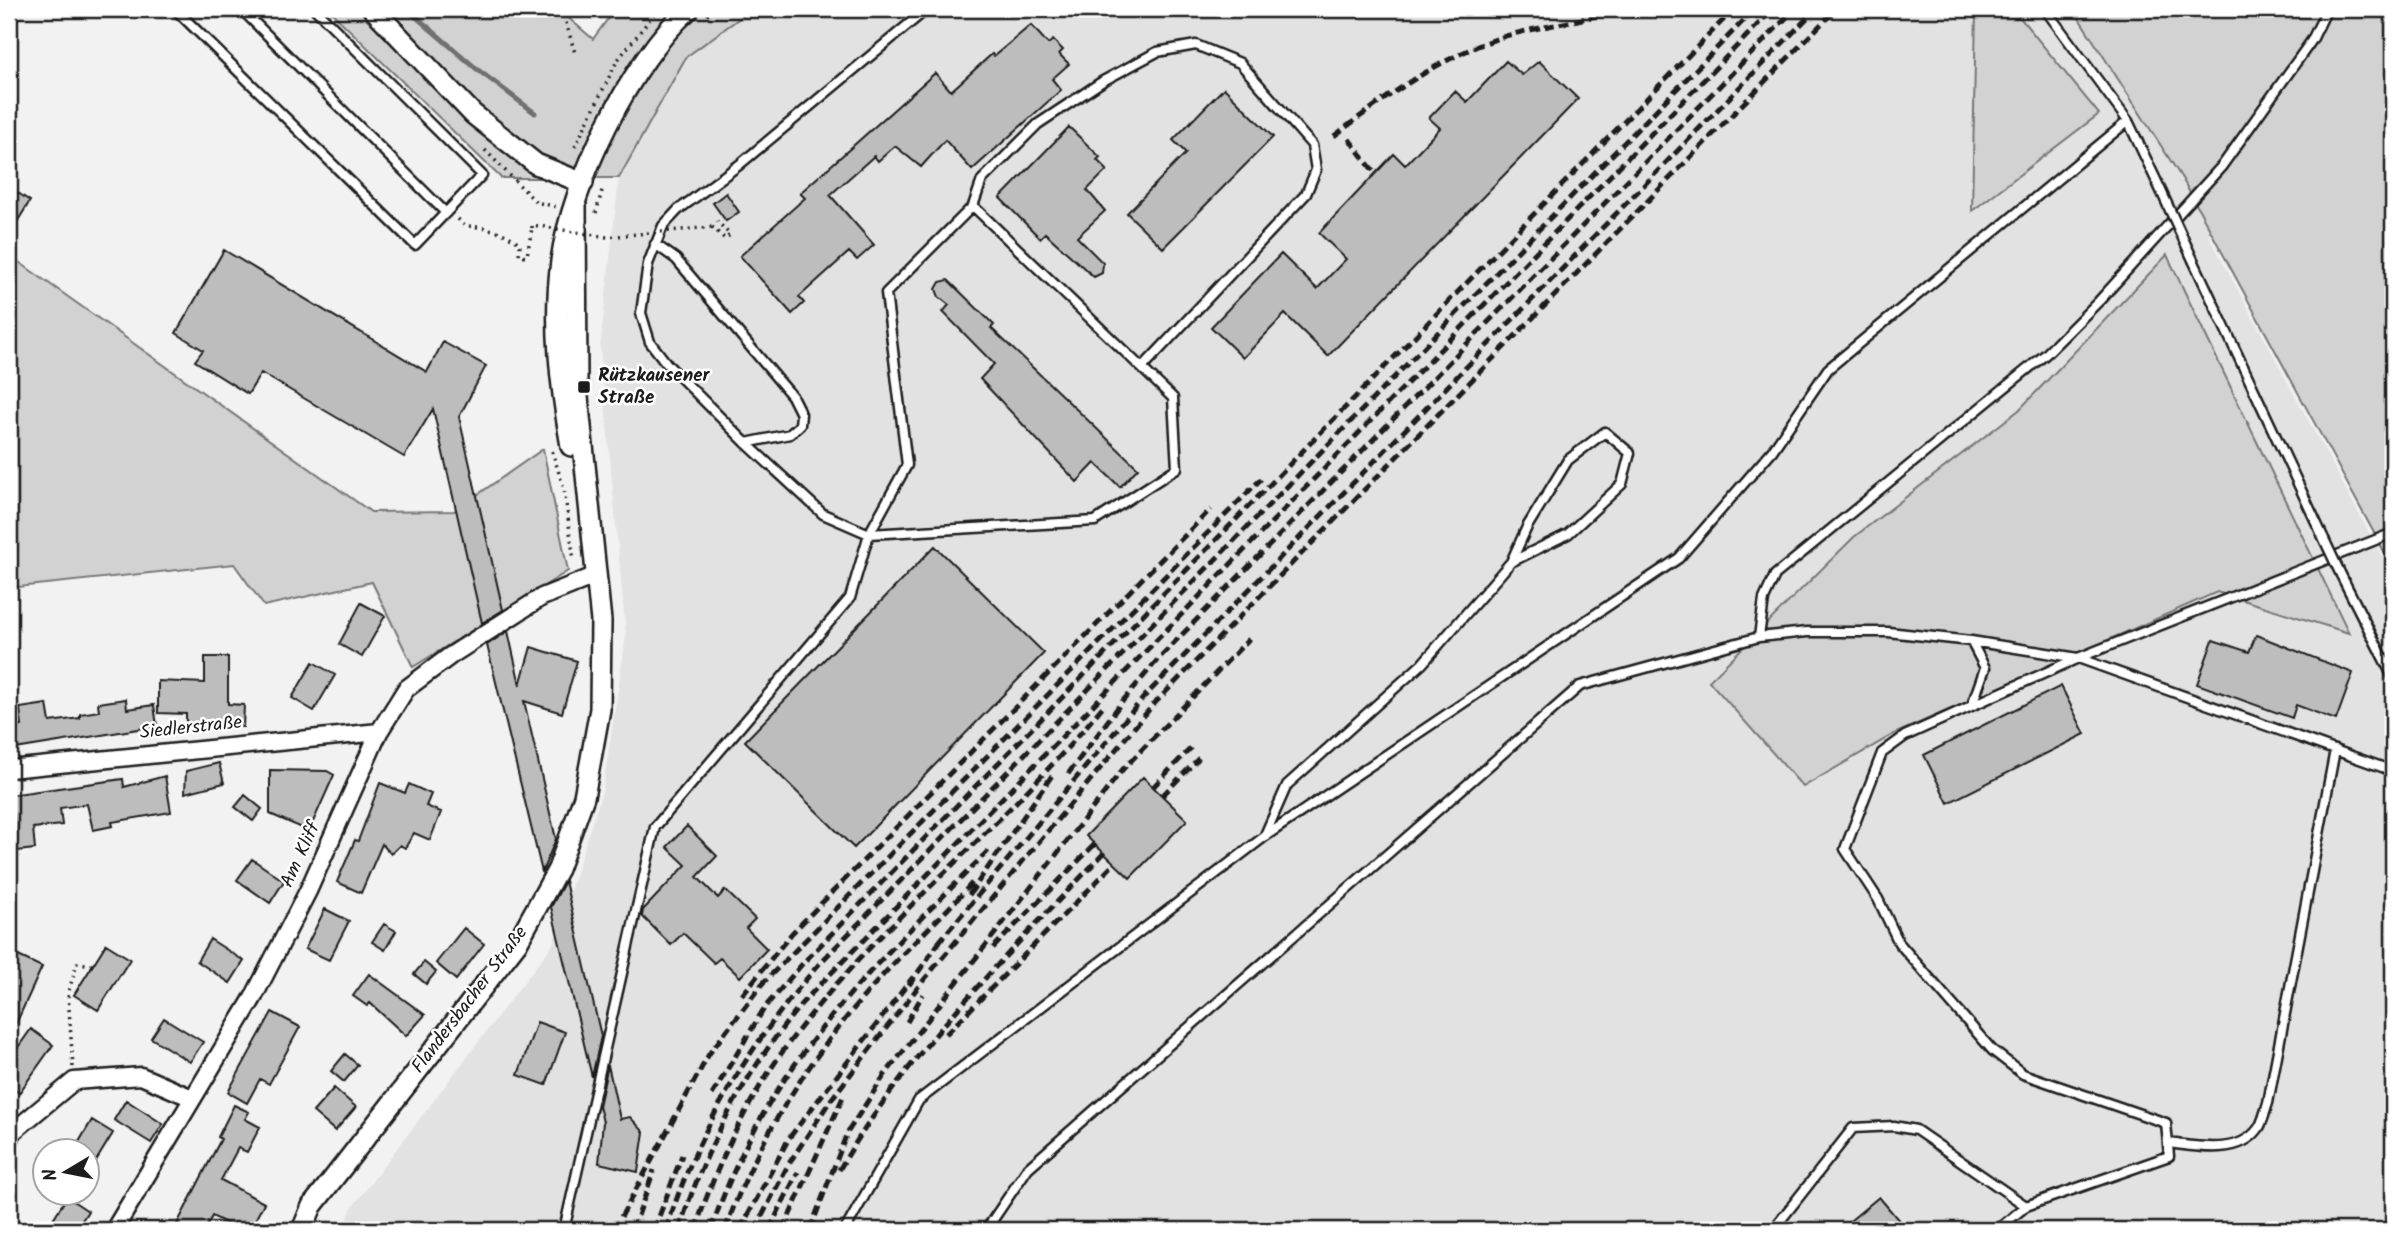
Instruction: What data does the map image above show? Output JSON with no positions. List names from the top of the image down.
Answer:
{
  "streets": {
    "street": ["Siedlerstraße", "Am Kliff", "Flandersbacher Straße"]
  },
  "crossings": [
    ["Siedlerstraße", "Am Kliff"],
    ["Am Kliff", "Flandersbacher Straße"]
  ],
  "places": {
    "transit": ["Rützkausener Straße"]
  },
  "north": "left"
}
